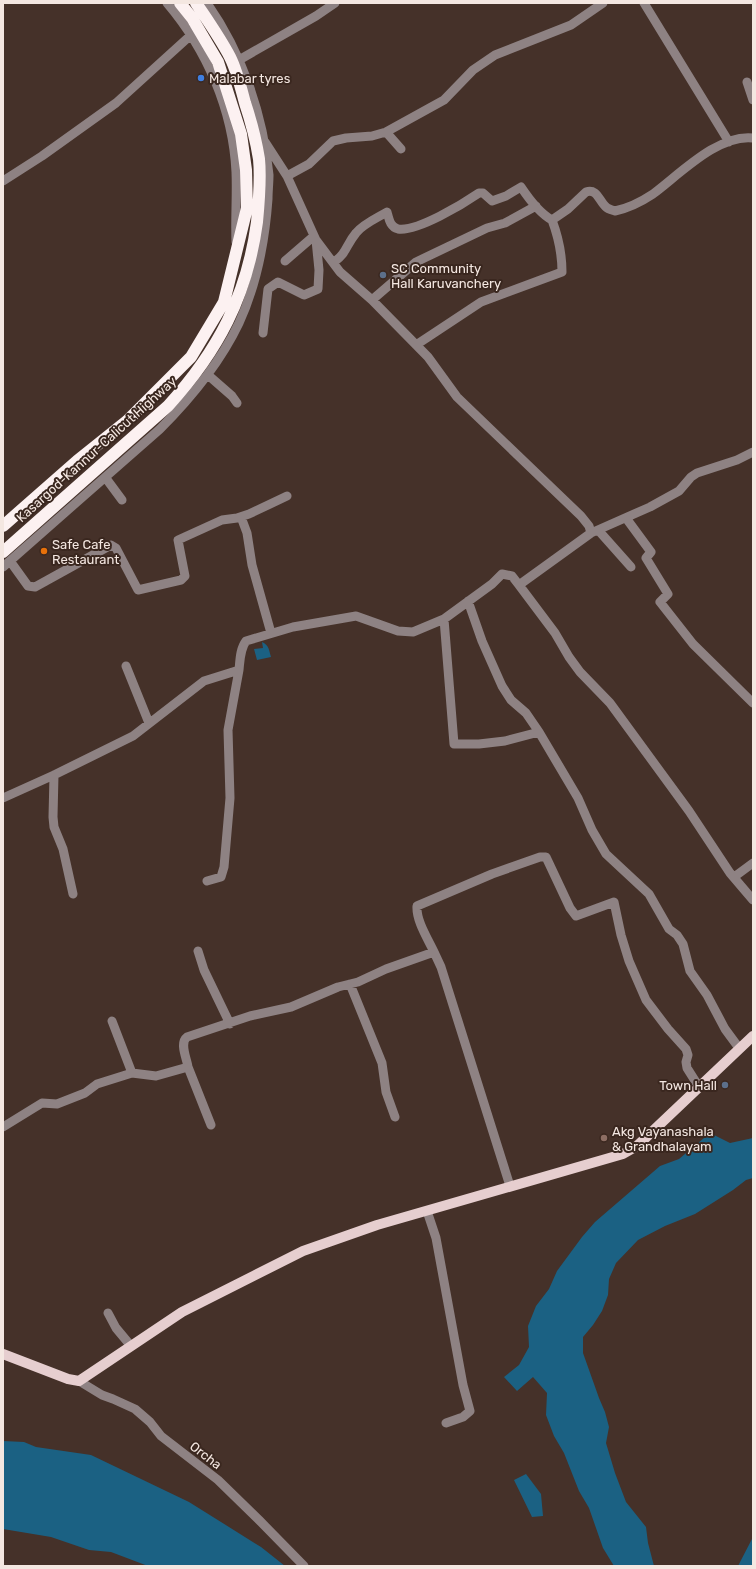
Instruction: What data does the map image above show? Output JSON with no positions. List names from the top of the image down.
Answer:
{
  "streets": {
    "highway": ["Kasargod-Kannur-Calicut Highway"],
    "street": ["Orcha"]
  },
  "places": [
    "Malabar tyres",
    "SC Community Hall Karuvanchery",
    "Safe Cafe Restaurant",
    "Town Hall",
    "Akg Vayanashala & Grandhalayam"
  ]
}
